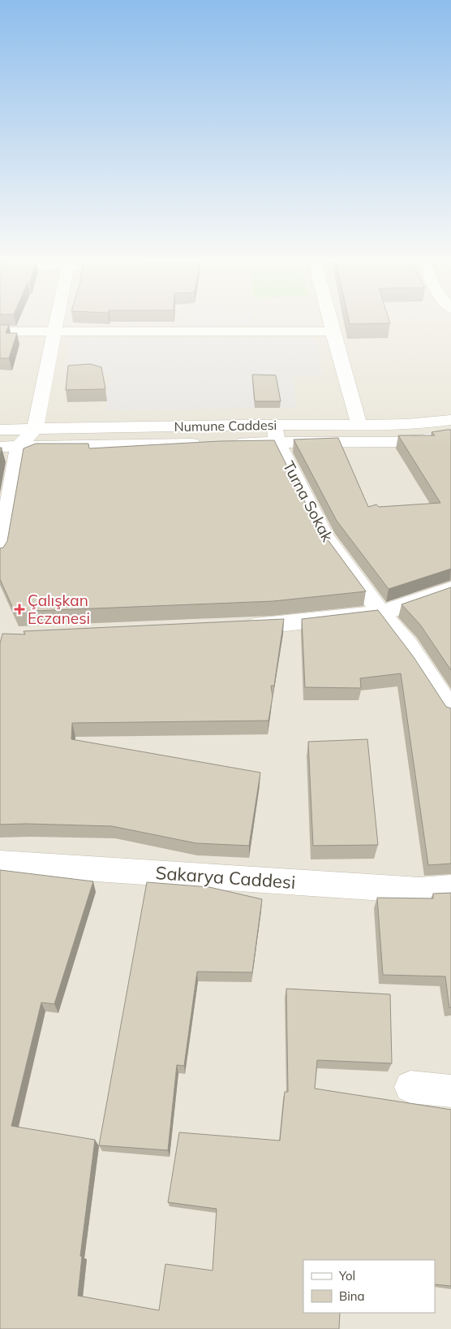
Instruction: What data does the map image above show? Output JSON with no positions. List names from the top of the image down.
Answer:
{
  "streets": {
    "street": ["Numune Caddesi", "Turna Sokak", "Sakarya Caddesi"]
  },
  "crossings": [
    ["Numune Caddesi", "Turna Sokak"]
  ],
  "places": {
    "health": ["Çalışkan Eczanesi"]
  },
  "legend": ["Yol", "Bina"]
}
